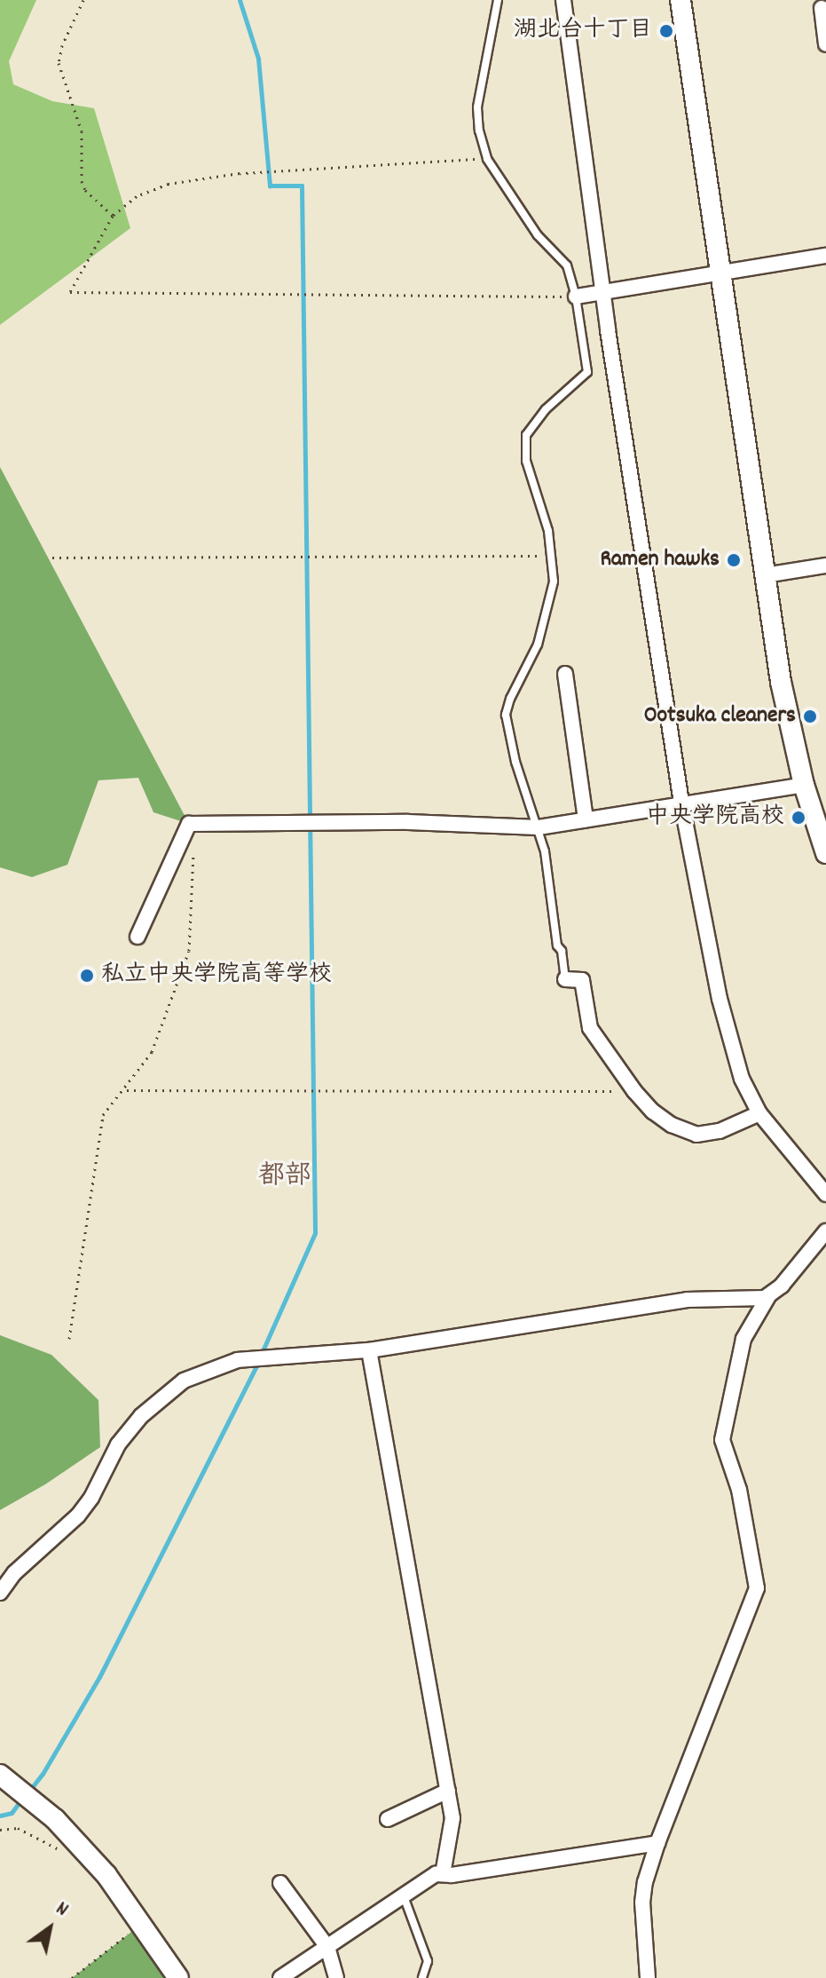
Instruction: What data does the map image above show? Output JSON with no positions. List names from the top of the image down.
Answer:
{
  "districts": ["都部"],
  "places": [
    "湖北台十丁目",
    "Ramen hawks",
    "Ootsuka cleaners",
    "中央学院高校",
    "私立中央学院高等学校"
  ],
  "north": "top right"
}
